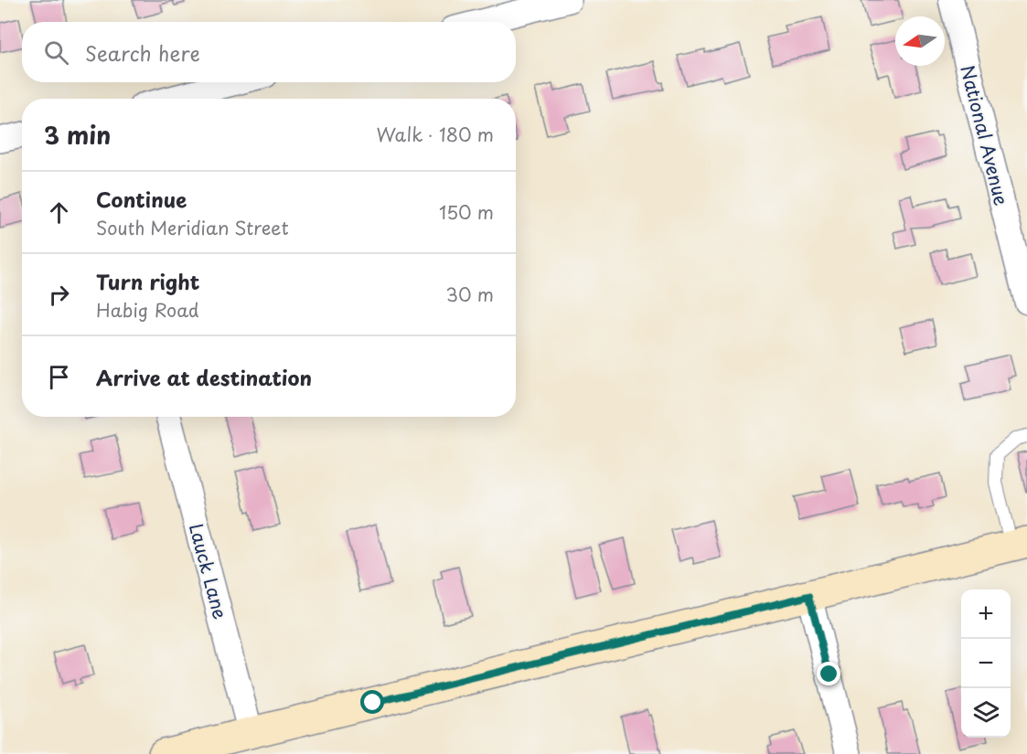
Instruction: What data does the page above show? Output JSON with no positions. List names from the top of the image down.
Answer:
{
  "streets": {
    "street": ["National Avenue", "Lauck Lane"]
  },
  "north": "left",
  "page": {
    "search": "Search here",
    "heading": ["3 min", "Walk · 180 m"],
    "list": [
      ["Continue", "South Meridian Street", "150 m"],
      ["Turn right", "Habig Road", "30 m"],
      "Arrive at destination"
    ],
    "map_buttons": ["+", "−"]
  }
}
